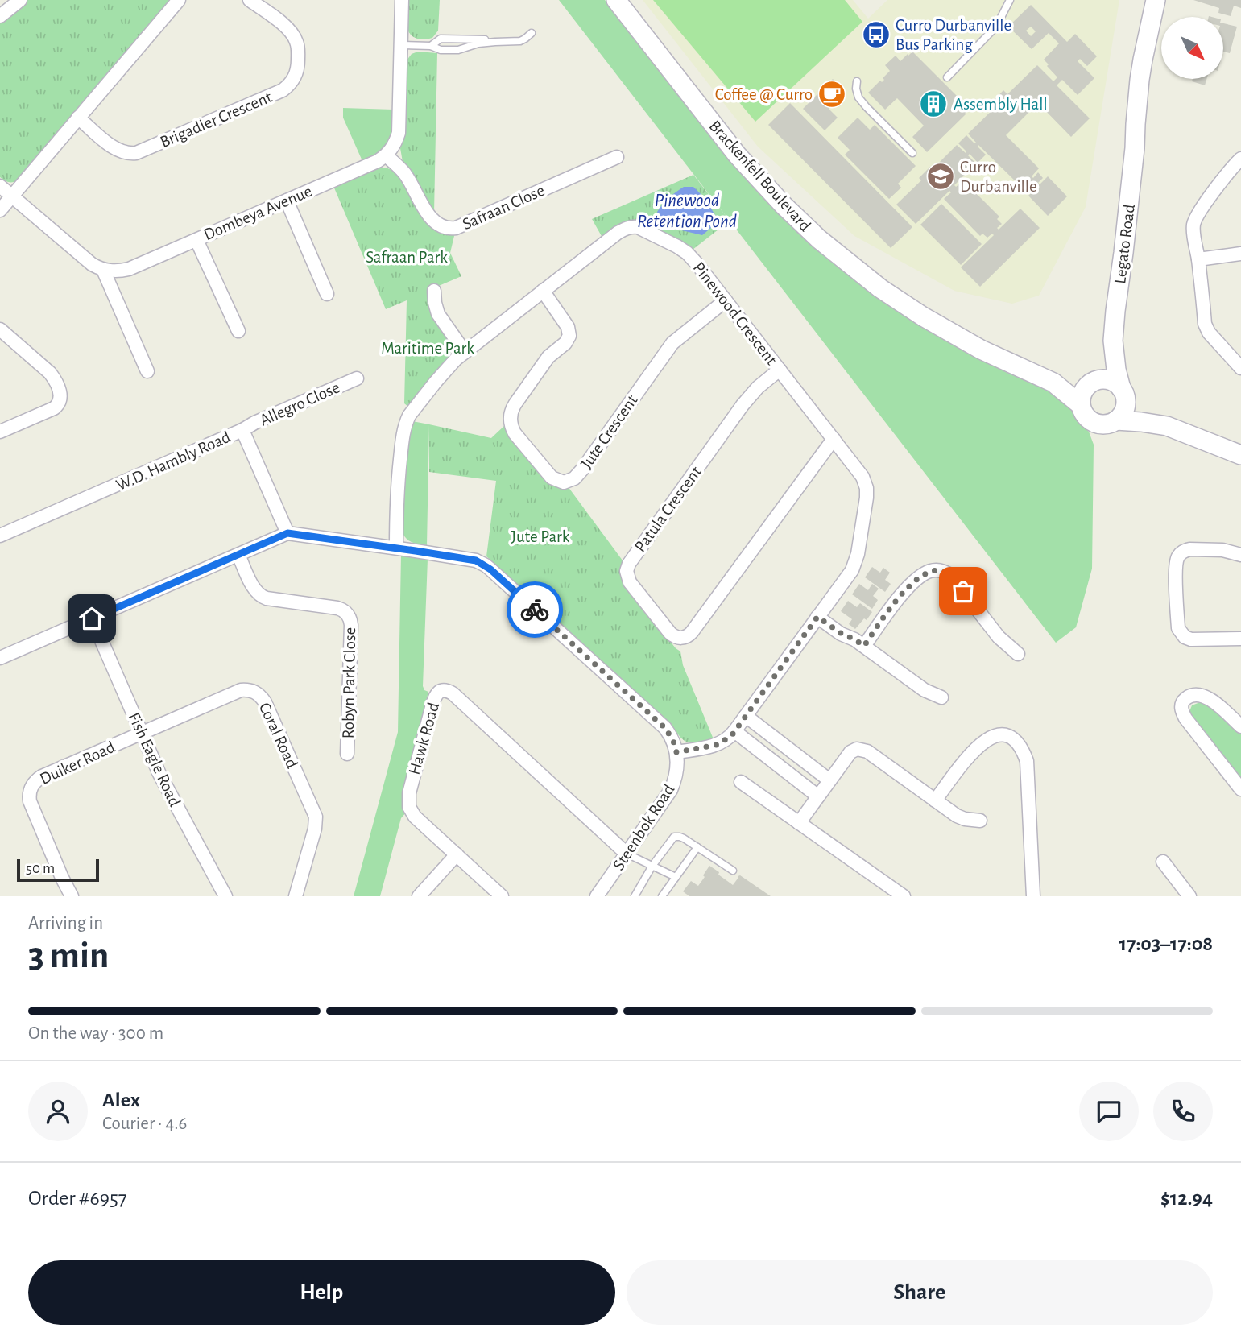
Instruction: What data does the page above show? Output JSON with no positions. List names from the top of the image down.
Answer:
{
  "streets": {
    "street": [
      "Brigadier Crescent",
      "Brackenfell Boulevard",
      "Safraan Close",
      "Dombeya Avenue",
      "Legato Road",
      "Pinewood Crescent",
      "Allegro Close",
      "Jute Crescent",
      "W.D. Hambly Road",
      "Patula Crescent",
      "Robyn Park Close",
      "Coral Road",
      "Hawk Road",
      "Fish Eagle Road",
      "Duiker Road",
      "Steenbok Road"
    ]
  },
  "crossings": [
    ["Brackenfell Boulevard", "Legato Road"],
    ["Safraan Close", "Dombeya Avenue"],
    ["Pinewood Crescent", "Jute Crescent"],
    ["Pinewood Crescent", "Patula Crescent"],
    ["Pinewood Crescent", "Steenbok Road"],
    ["Allegro Close", "W.D. Hambly Road"],
    ["Coral Road", "Fish Eagle Road"],
    ["Coral Road", "Duiker Road"],
    ["Hawk Road", "Steenbok Road"],
    ["Fish Eagle Road", "Duiker Road"]
  ],
  "water": ["Pinewood Retention Pond"],
  "parks": ["Safraan Park", "Maritime Park", "Jute Park"],
  "places": {
    "bus stop": ["Curro Durbanville Bus Parking"],
    "cafe": ["Coffee @ Curro"],
    "building": ["Assembly Hall"],
    "school or university": ["Curro Durbanville"]
  },
  "scale_bar": "50 m",
  "north": "bottom right",
  "page": {
    "scale": "50 m",
    "heading": ["3 min", "Arriving in", "17:03–17:08"],
    "panel": [
      "Alex",
      "Courier · 4.6",
      "Order #6957",
      "$12.94"
    ],
    "bar": "On the way · 300 m",
    "buttons": ["Help", "Share"]
  }
}
